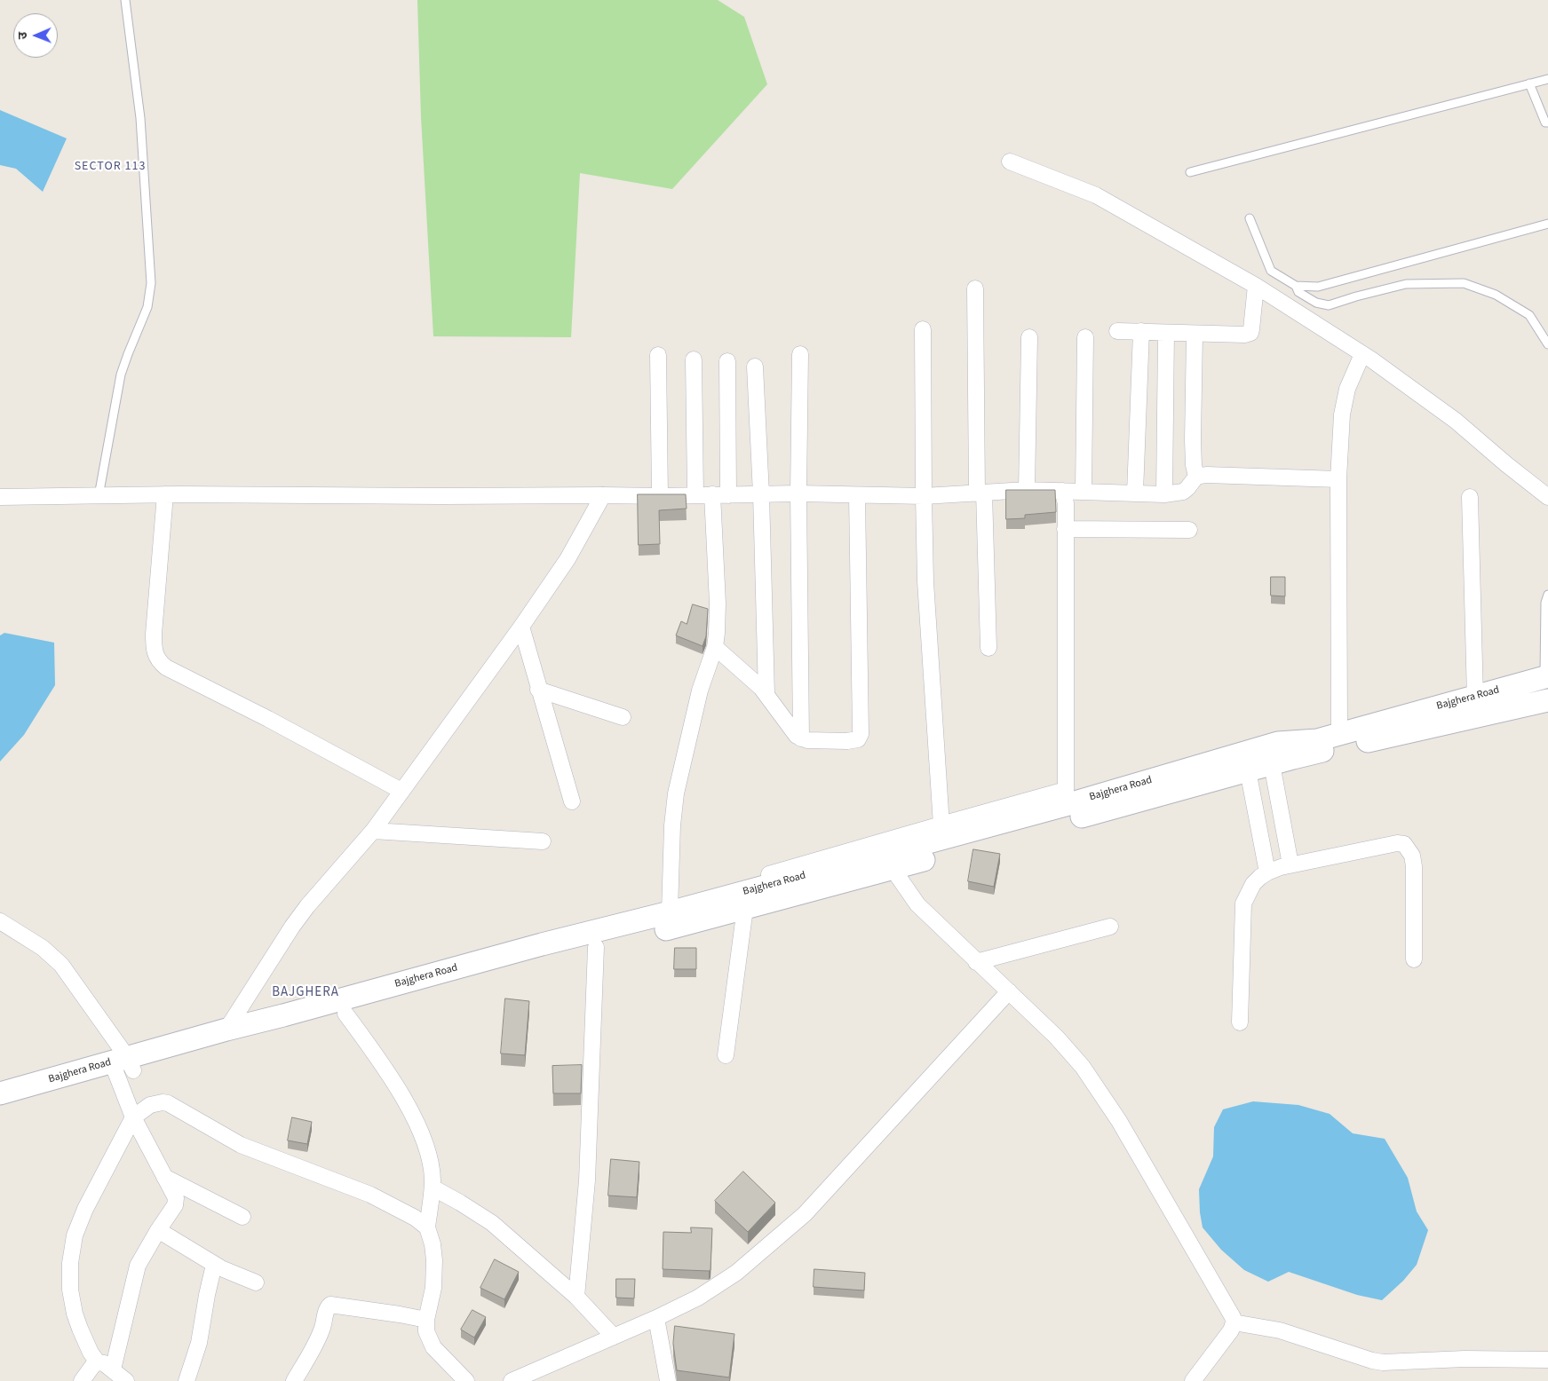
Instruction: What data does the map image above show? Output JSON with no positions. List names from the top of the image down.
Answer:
{
  "streets": {
    "main road": ["Bajghera Road"]
  },
  "districts": ["SECTOR 113", "BAJGHERA"],
  "north": "left"
}
